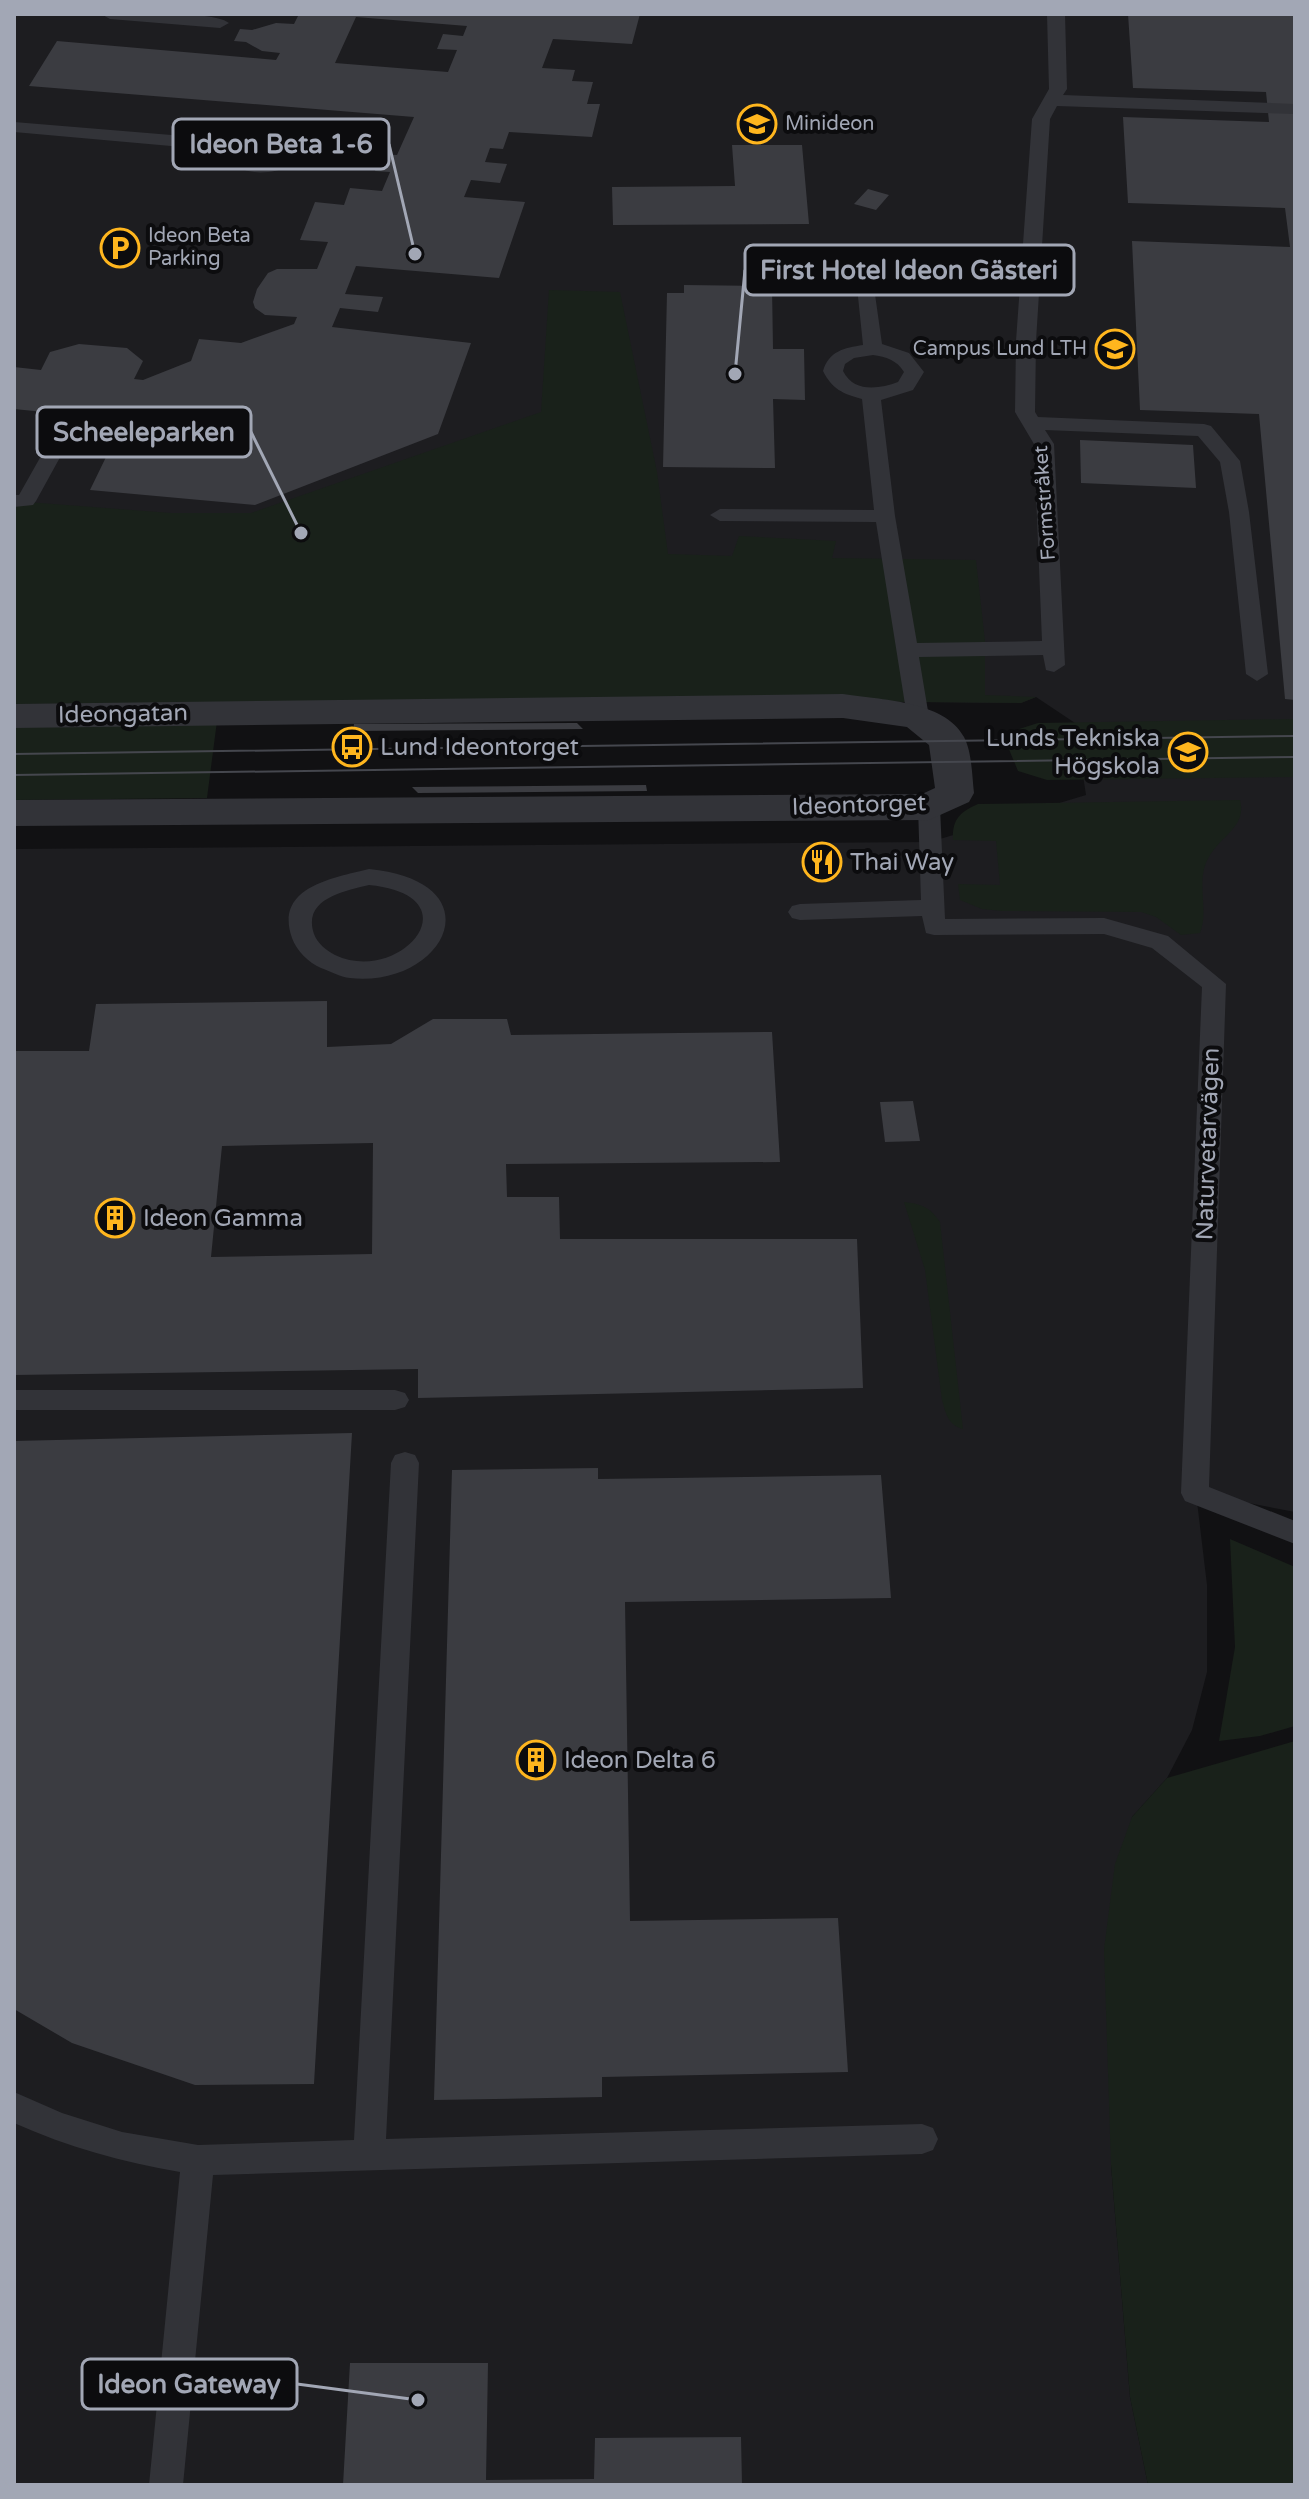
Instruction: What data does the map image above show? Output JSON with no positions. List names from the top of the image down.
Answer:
{
  "streets": {
    "street": ["Ideongatan", "Ideontorget"],
    "lane": ["Formstråket", "Naturvetarvägen"]
  },
  "crossings": [
    ["Ideongatan", "Ideontorget"]
  ],
  "places": {
    "school or university": ["Minideon", "Campus Lund LTH", "Lunds Tekniska Högskola"],
    "parking": ["Ideon Beta Parking"],
    "other": [
      "Ideon Beta 1-6",
      "First Hotel Ideon Gästeri",
      "Scheeleparken",
      "Ideon Gateway"
    ],
    "bus stop": ["Lund Ideontorget"],
    "restaurant": ["Thai Way"],
    "building": ["Ideon Gamma", "Ideon Delta 6"]
  }
}
